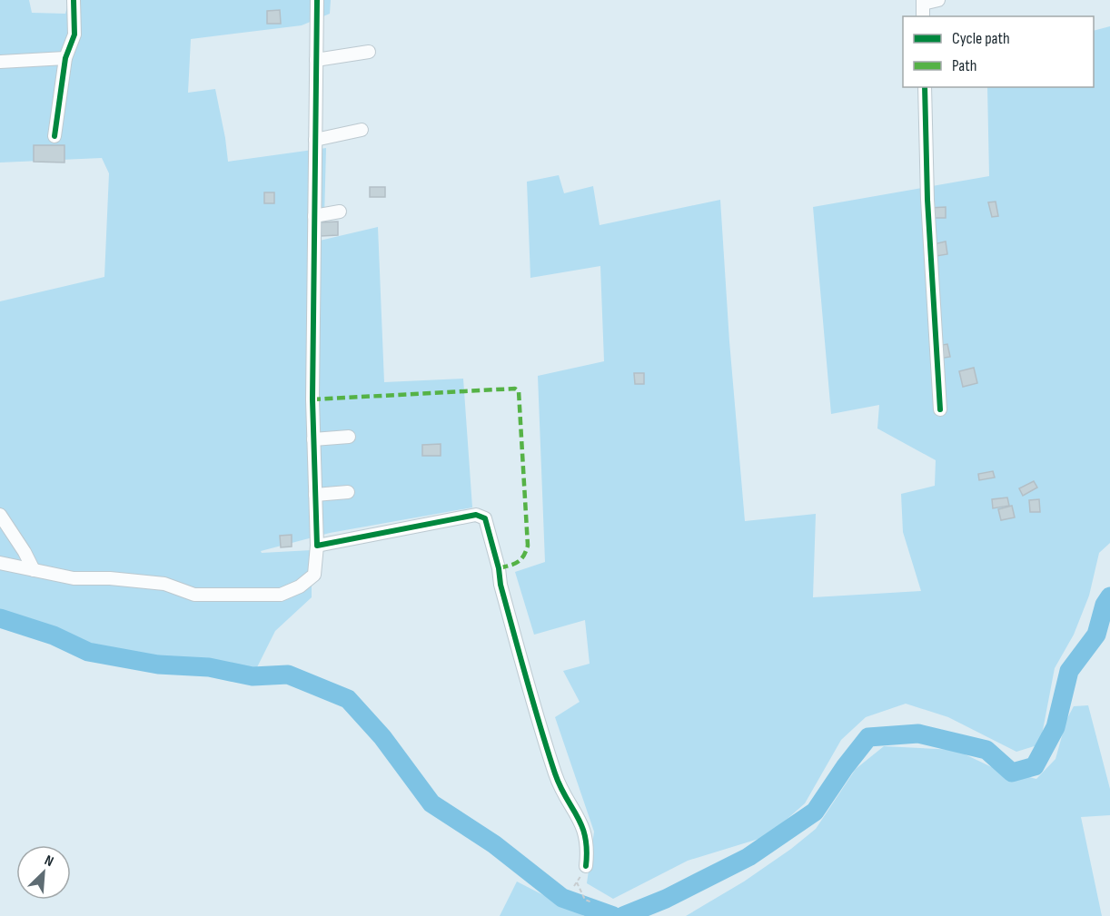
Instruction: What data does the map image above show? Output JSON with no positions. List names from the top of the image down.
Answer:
{
  "legend": ["Cycle path", "Path"],
  "north": "top right"
}
